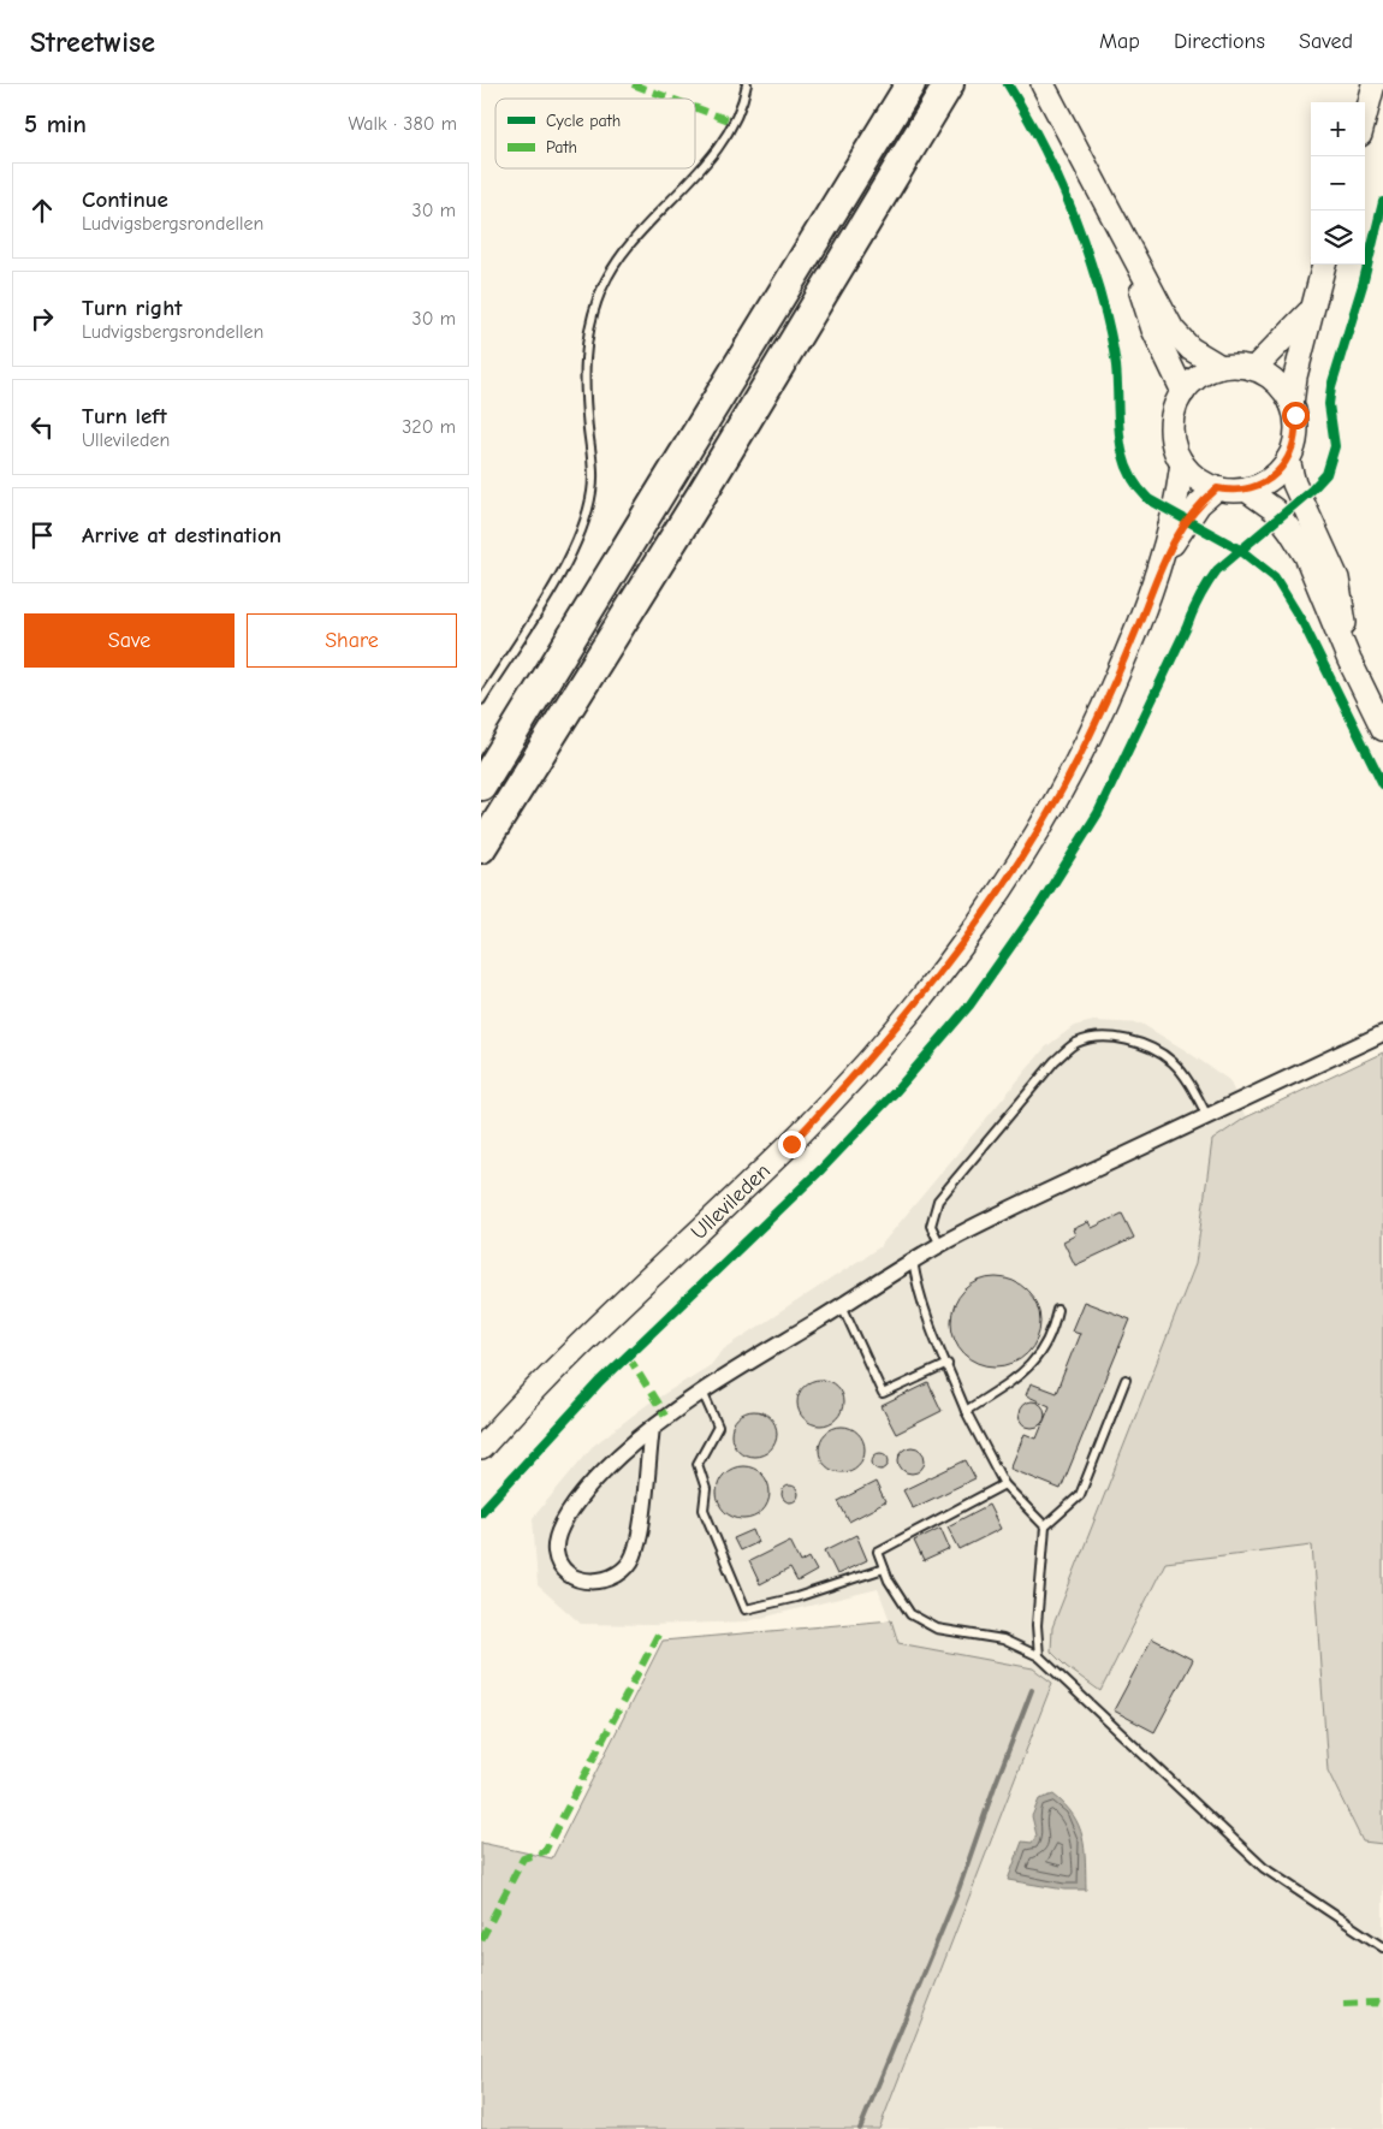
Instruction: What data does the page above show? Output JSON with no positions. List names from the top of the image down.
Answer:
{
  "streets": {
    "main road": ["Ullevileden"]
  },
  "legend": ["Cycle path", "Path"],
  "page": {
    "header": "Streetwise",
    "nav": ["Map", "Directions", "Saved"],
    "heading": ["5 min", "Walk · 380 m"],
    "map_buttons": ["+", "−"],
    "list": [
      ["Continue", "Ludvigsbergsrondellen", "30 m"],
      ["Turn right", "Ludvigsbergsrondellen", "30 m"],
      ["Turn left", "Ullevileden", "320 m"],
      "Arrive at destination"
    ],
    "buttons": ["Save", "Share"]
  }
}
